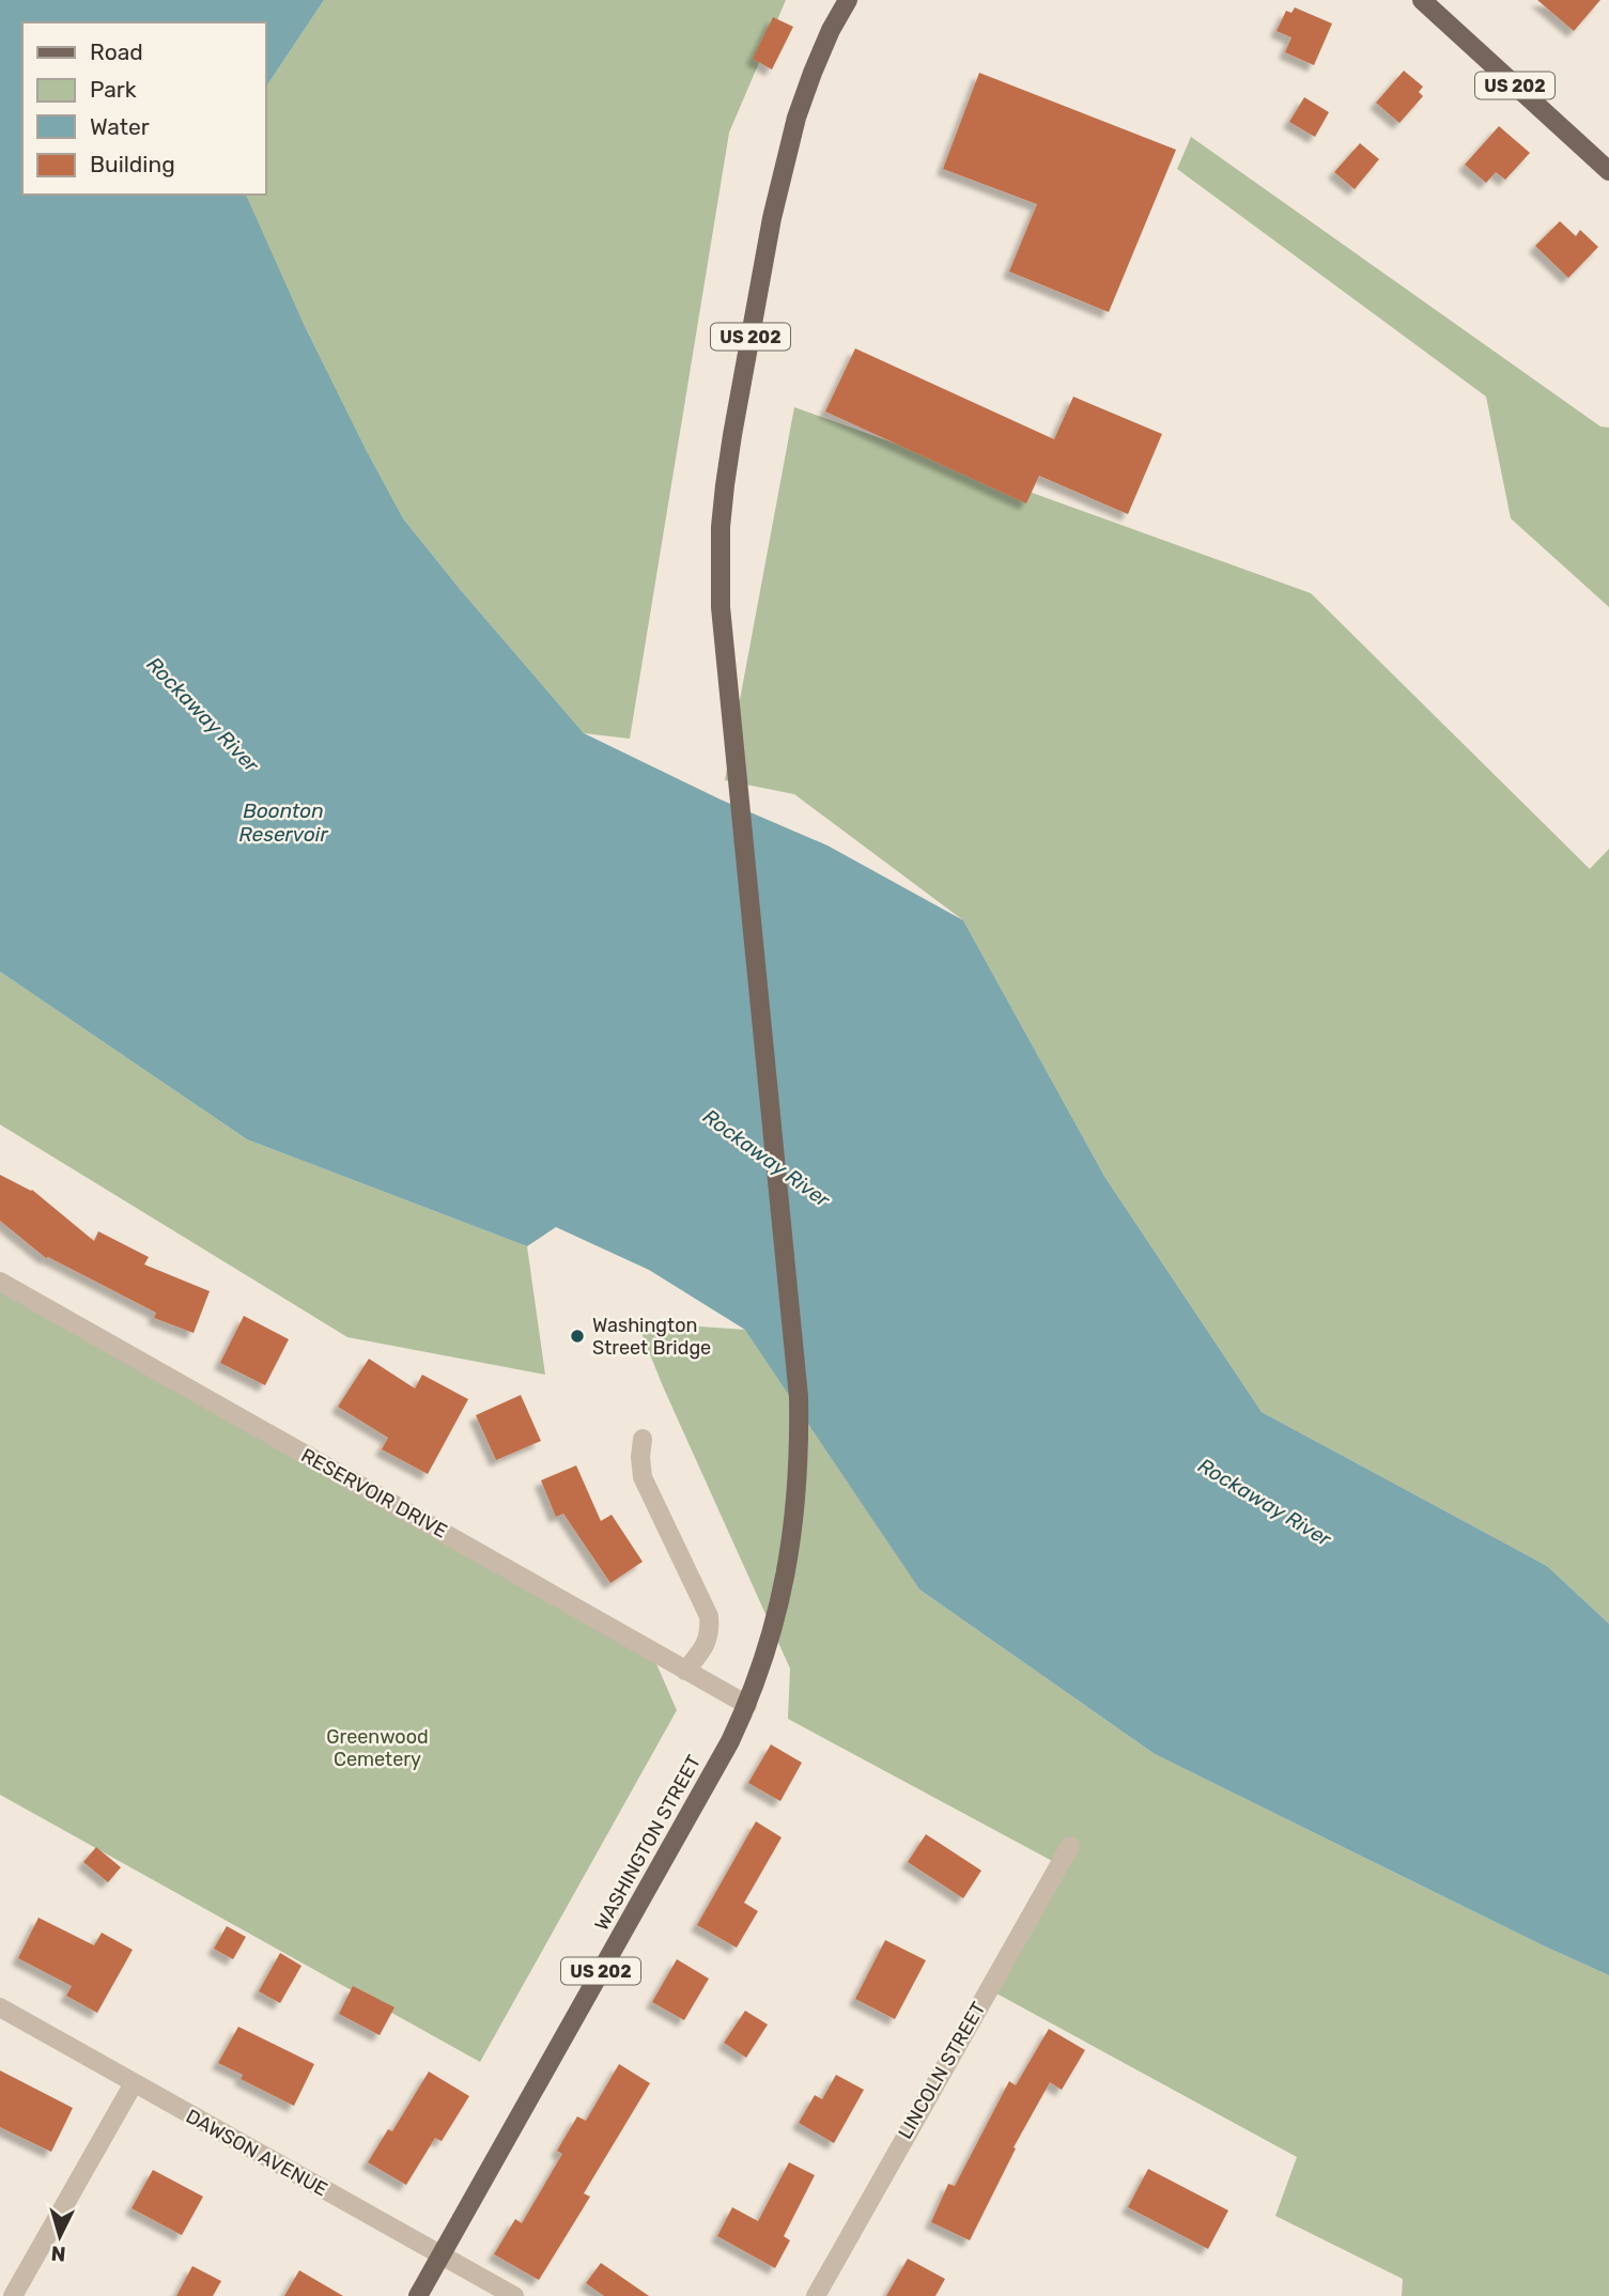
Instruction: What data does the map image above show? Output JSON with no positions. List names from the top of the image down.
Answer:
{
  "streets": {
    "main road": ["US 202", "WASHINGTON STREET"],
    "street": ["RESERVOIR DRIVE", "LINCOLN STREET", "DAWSON AVENUE"]
  },
  "crossings": [
    ["RESERVOIR DRIVE", "WASHINGTON STREET"],
    ["WASHINGTON STREET", "DAWSON AVENUE"]
  ],
  "water": ["Rockaway River", "Boonton Reservoir"],
  "parks": ["Greenwood Cemetery"],
  "places": ["Washington Street Bridge"],
  "legend": [
    "Road",
    "Park",
    "Water",
    "Building"
  ],
  "north": "bottom"
}
